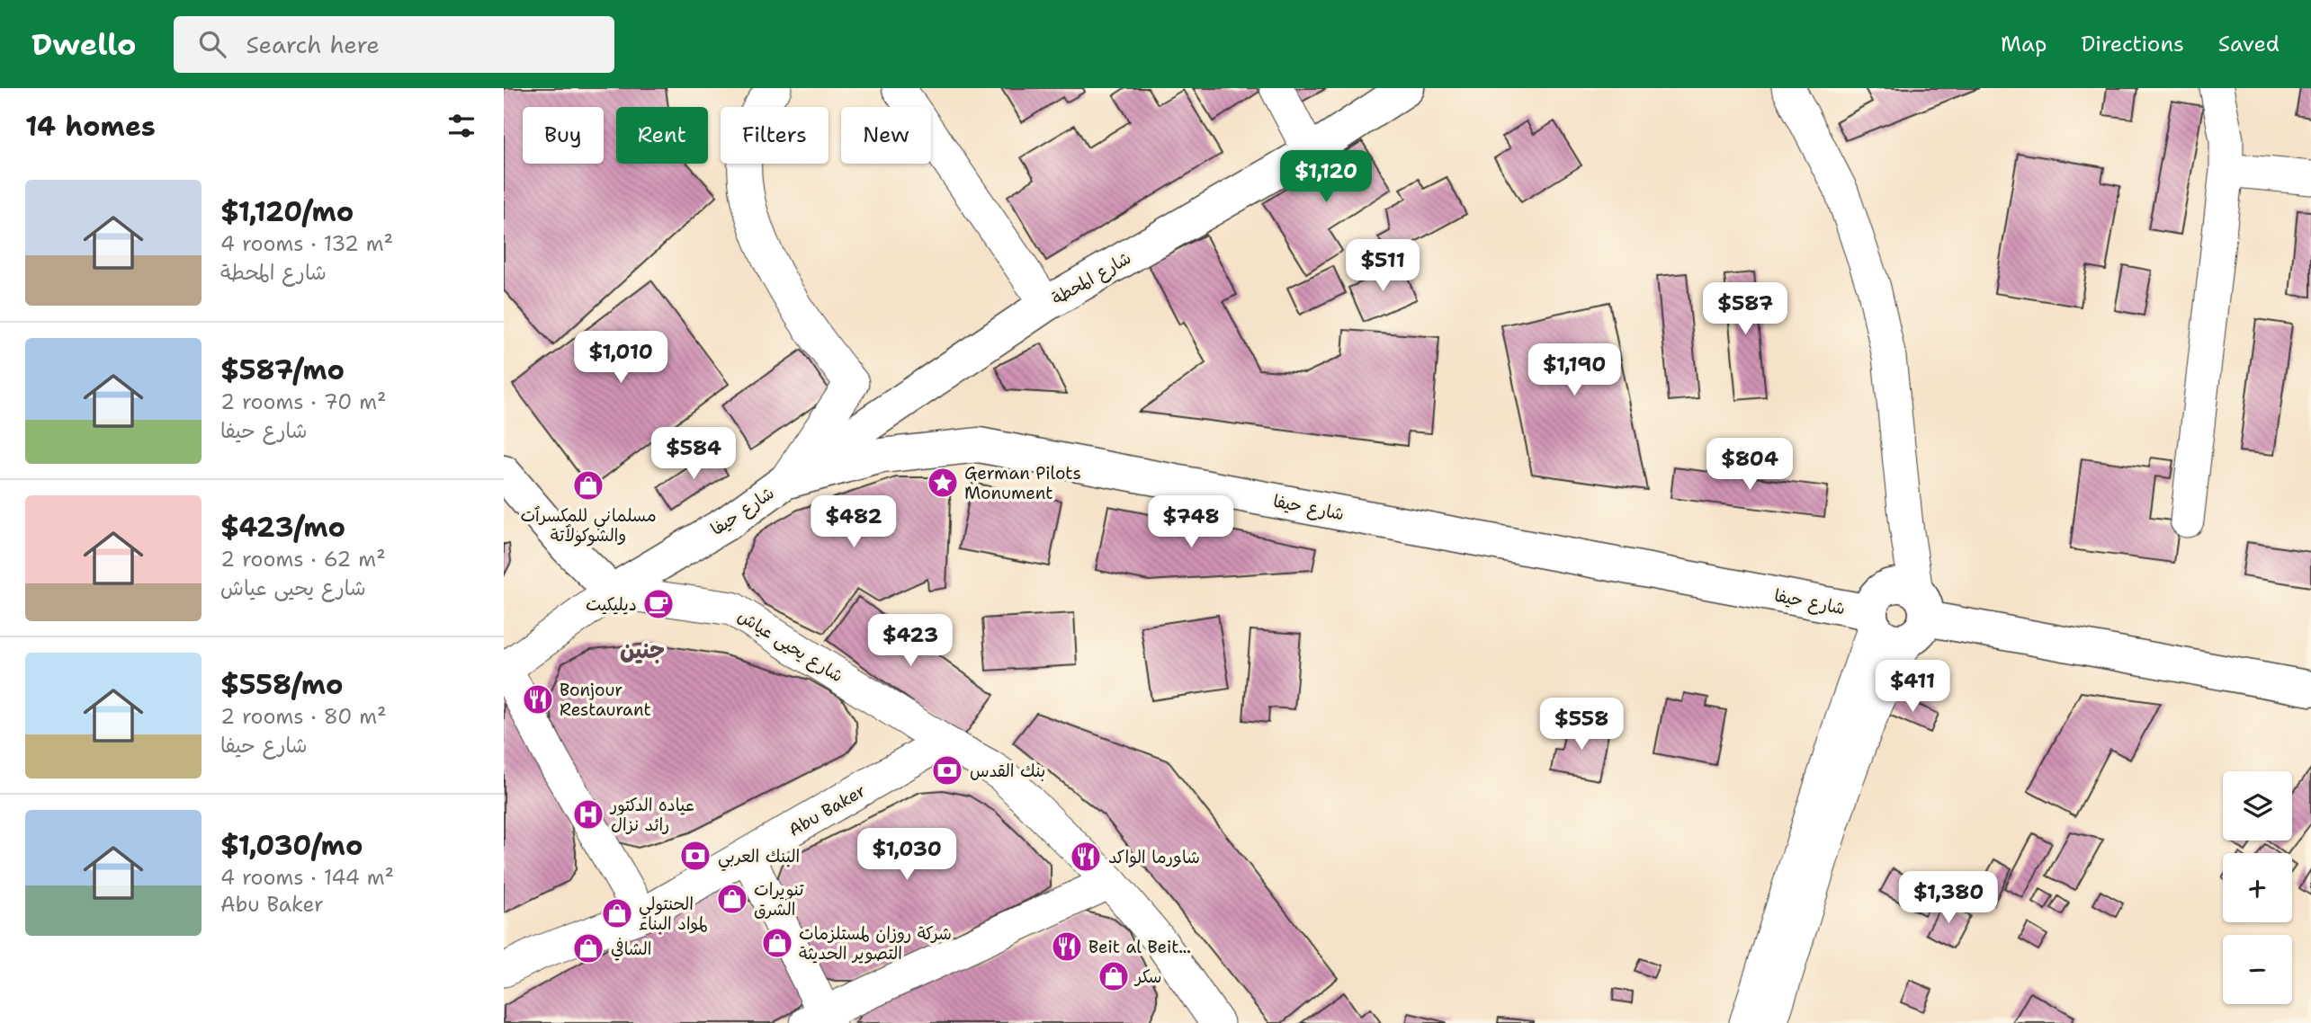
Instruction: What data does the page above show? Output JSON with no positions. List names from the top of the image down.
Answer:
{
  "streets": {
    "main road": ["شارع المحطة", "شارع حيفا"],
    "street": ["شارع يحيى عياش", "Abu Baker"]
  },
  "crossings": [
    ["شارع المحطة", "شارع حيفا"],
    ["شارع حيفا", "شارع يحيى عياش"],
    ["شارع يحيى عياش", "Abu Baker"]
  ],
  "districts": ["جنين"],
  "places": {
    "place": ["German Pilots Monument"],
    "shop": [
      "مسلماني للمكسرٱت والشوكولٱتة",
      "تنويرات الشرق",
      "الحنتولي لمواد البناء",
      "شركة روزان لمستلزمات التصوير الحديثة",
      "الشافي",
      "سكر"
    ],
    "cafe": ["ديليكيت"],
    "restaurant": ["Bonjour Restaurant", "شاورما الواكد", "Beit al Beit..."],
    "bank": ["بنك القدس", "البنك العربي"],
    "hospital": ["عياده الدكتور رائد نزال"]
  },
  "page": {
    "header": "Dwello",
    "search": "Search here",
    "nav": ["Map", "Directions", "Saved"],
    "heading": "14 homes",
    "chip": [
      "Buy",
      "Rent",
      "Filters",
      "New"
    ],
    "price": [
      "$1,120",
      "$511",
      "$587",
      "$1,010",
      "$1,190",
      "$584",
      "$804",
      "$482",
      "$748",
      "$423",
      "$411",
      "$558",
      "$1,030",
      "$1,380"
    ],
    "list": [
      {
        "name": "$1,120/mo",
        "note": "4 rooms · 132 m² · شارع المحطة"
      },
      {
        "name": "$587/mo",
        "note": "2 rooms · 70 m² · شارع حيفا"
      },
      {
        "name": "$423/mo",
        "note": "2 rooms · 62 m² · شارع يحيى عياش"
      },
      {
        "name": "$558/mo",
        "note": "2 rooms · 80 m² · شارع حيفا"
      },
      {
        "name": "$1,030/mo",
        "note": "4 rooms · 144 m² · Abu Baker"
      }
    ],
    "map_buttons": ["+", "−"]
  }
}
